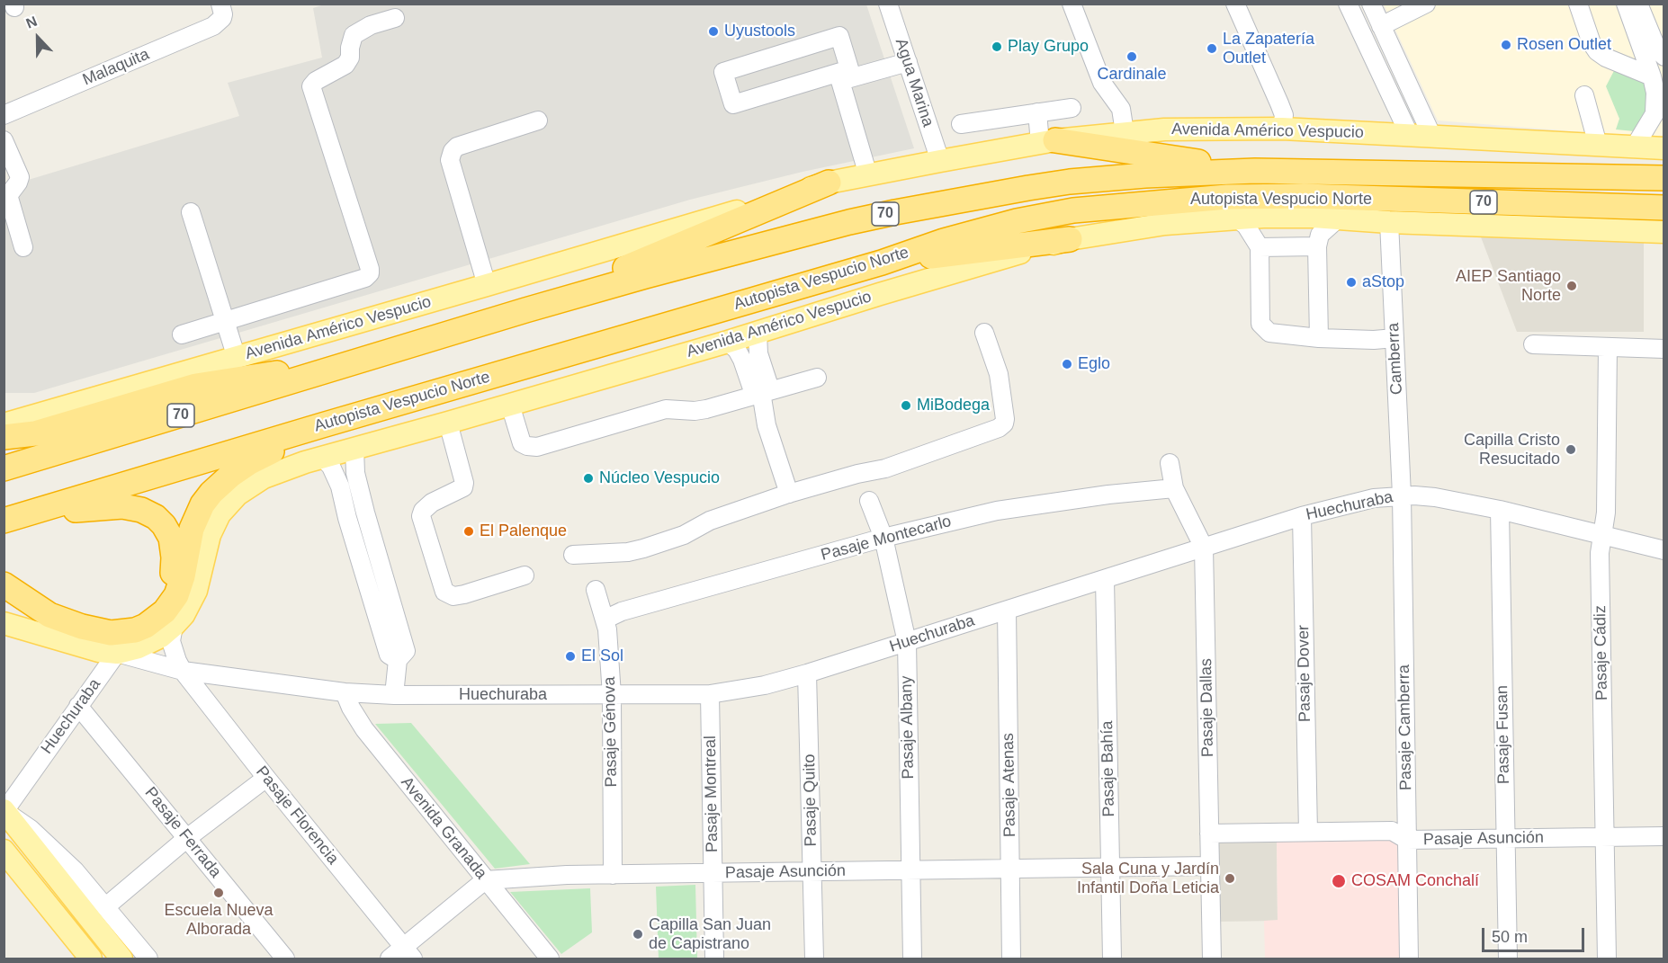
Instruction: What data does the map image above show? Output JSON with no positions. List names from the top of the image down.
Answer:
{
  "streets": {
    "highway": ["Autopista Vespucio Norte", "70"],
    "main road": ["Avenida Américo Vespucio"],
    "street": [
      "Malaquita",
      "Agua Marina",
      "Camberra",
      "Huechuraba",
      "Pasaje Montecarlo",
      "Pasaje Cádiz",
      "Pasaje Dover",
      "Pasaje Dallas",
      "Pasaje Albany",
      "Pasaje Camberra",
      "Pasaje Génova",
      "Pasaje Fusan",
      "Pasaje Bahía",
      "Pasaje Atenas",
      "Pasaje Montreal",
      "Pasaje Quito",
      "Pasaje Florencia",
      "Avenida Granada",
      "Pasaje Ferrada",
      "Pasaje Asunción"
    ]
  },
  "crossings": [
    ["Agua Marina", "Avenida Américo Vespucio"],
    ["Avenida Américo Vespucio", "Camberra"],
    ["Avenida Américo Vespucio", "Huechuraba"],
    ["Camberra", "Huechuraba"],
    ["Camberra", "Pasaje Camberra"],
    ["Huechuraba", "Pasaje Cádiz"],
    ["Huechuraba", "Pasaje Dover"],
    ["Huechuraba", "Pasaje Dallas"],
    ["Huechuraba", "Pasaje Albany"],
    ["Huechuraba", "Pasaje Camberra"],
    ["Huechuraba", "Pasaje Génova"],
    ["Huechuraba", "Pasaje Fusan"],
    ["Huechuraba", "Pasaje Bahía"],
    ["Huechuraba", "Pasaje Atenas"],
    ["Huechuraba", "Pasaje Montreal"],
    ["Huechuraba", "Pasaje Quito"],
    ["Huechuraba", "Pasaje Florencia"],
    ["Huechuraba", "Avenida Granada"],
    ["Huechuraba", "Pasaje Ferrada"],
    ["Pasaje Montecarlo", "Pasaje Dallas"],
    ["Pasaje Montecarlo", "Pasaje Albany"],
    ["Pasaje Montecarlo", "Pasaje Génova"],
    ["Pasaje Cádiz", "Pasaje Asunción"],
    ["Pasaje Dover", "Pasaje Asunción"],
    ["Pasaje Dallas", "Pasaje Asunción"],
    ["Pasaje Albany", "Pasaje Asunción"],
    ["Pasaje Camberra", "Pasaje Asunción"],
    ["Pasaje Génova", "Pasaje Asunción"],
    ["Pasaje Fusan", "Pasaje Asunción"],
    ["Pasaje Bahía", "Pasaje Asunción"],
    ["Pasaje Atenas", "Pasaje Asunción"],
    ["Pasaje Montreal", "Pasaje Asunción"],
    ["Pasaje Quito", "Pasaje Asunción"],
    ["Avenida Granada", "Pasaje Asunción"]
  ],
  "places": [
    "Uyustools",
    "Rosen Outlet",
    "Play Grupo",
    "La Zapatería Outlet",
    "Cardinale",
    "aStop",
    "AIEP Santiago Norte",
    "Eglo",
    "MiBodega",
    "Capilla Cristo Resucitado",
    "Núcleo Vespucio",
    "El Palenque",
    "El Sol",
    "Sala Cuna y Jardín Infantil Doña Leticia",
    "COSAM Conchalí",
    "Escuela Nueva Alborada",
    "Capilla San Juan de Capistrano"
  ],
  "scale_bar": "50 m",
  "north": "top"
}
